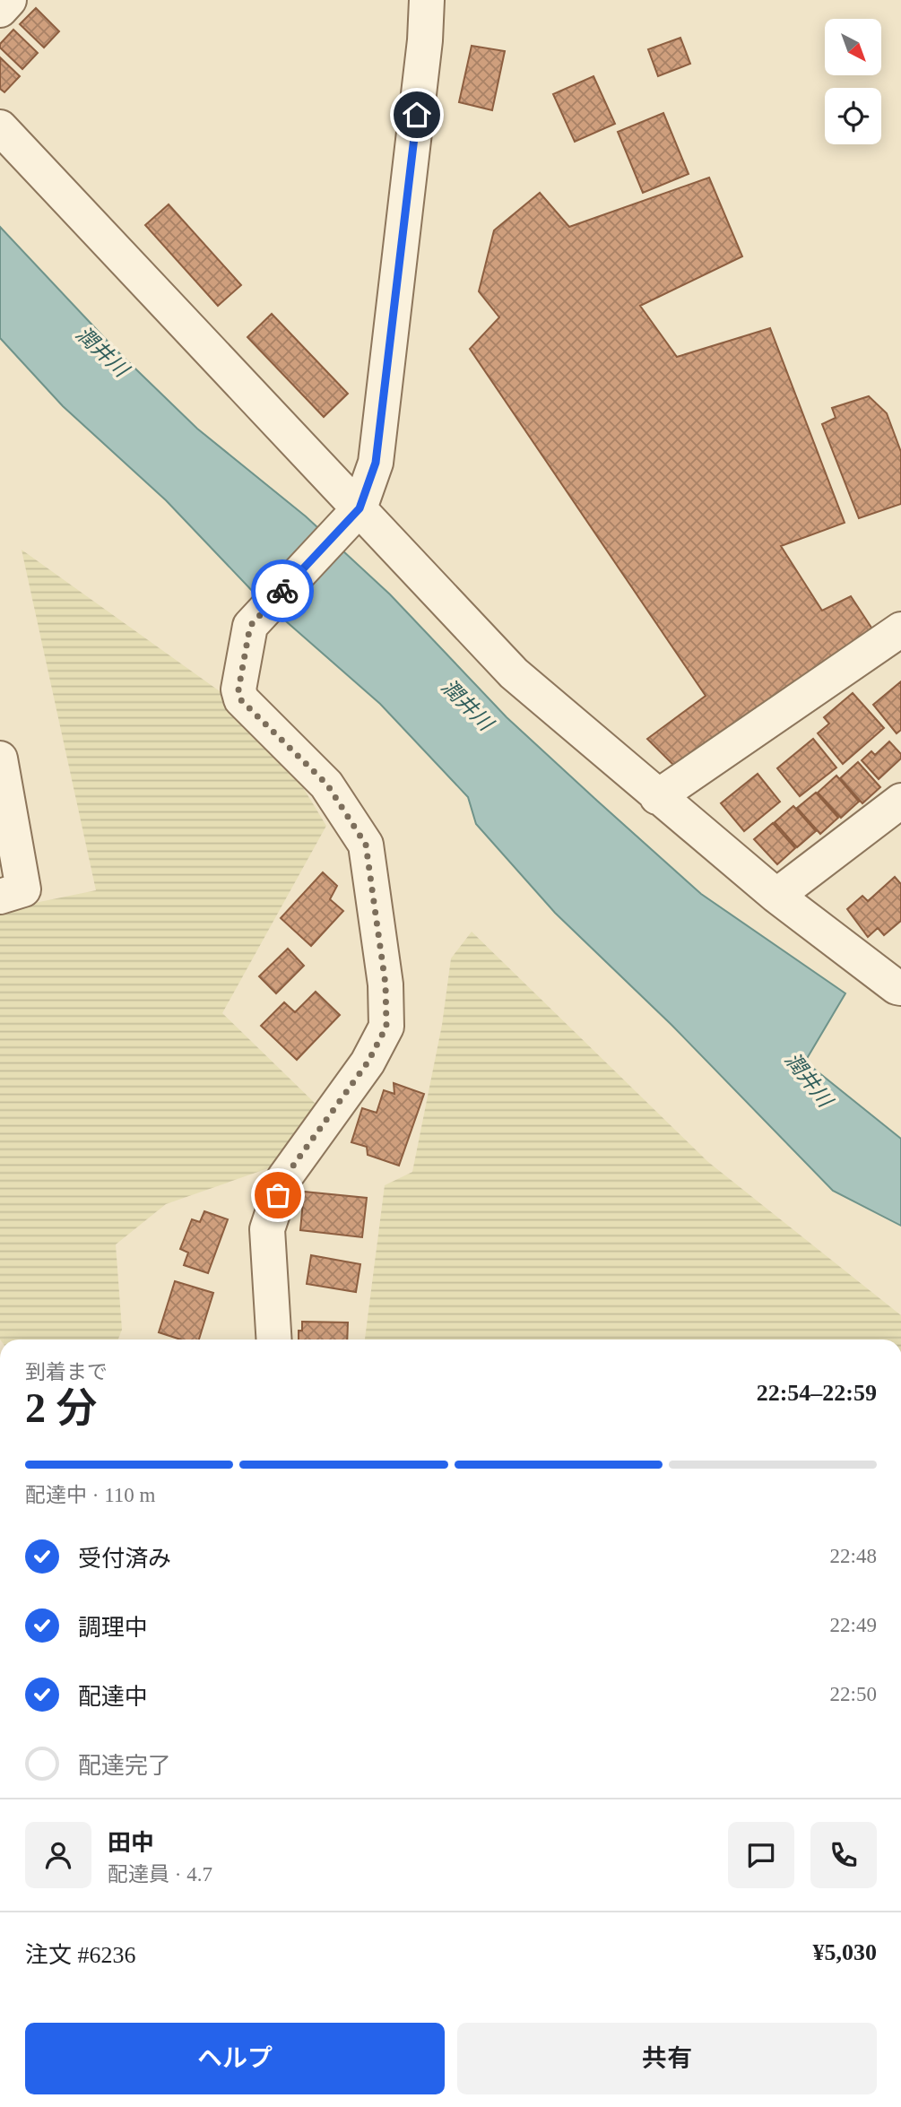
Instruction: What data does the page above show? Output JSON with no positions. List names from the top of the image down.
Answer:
{
  "water": ["潤井川"],
  "north": "bottom right",
  "page": {
    "heading": ["2 分", "到着まで", "22:54–22:59"],
    "panel": [
      "田中",
      "配達員 · 4.7",
      "注文 #6236",
      "¥5,030"
    ],
    "bar": "配達中 · 110 m",
    "list": [
      ["受付済み", "22:48"],
      ["調理中", "22:49"],
      ["配達中", "22:50"],
      "配達完了"
    ],
    "buttons": ["ヘルプ", "共有"]
  }
}
